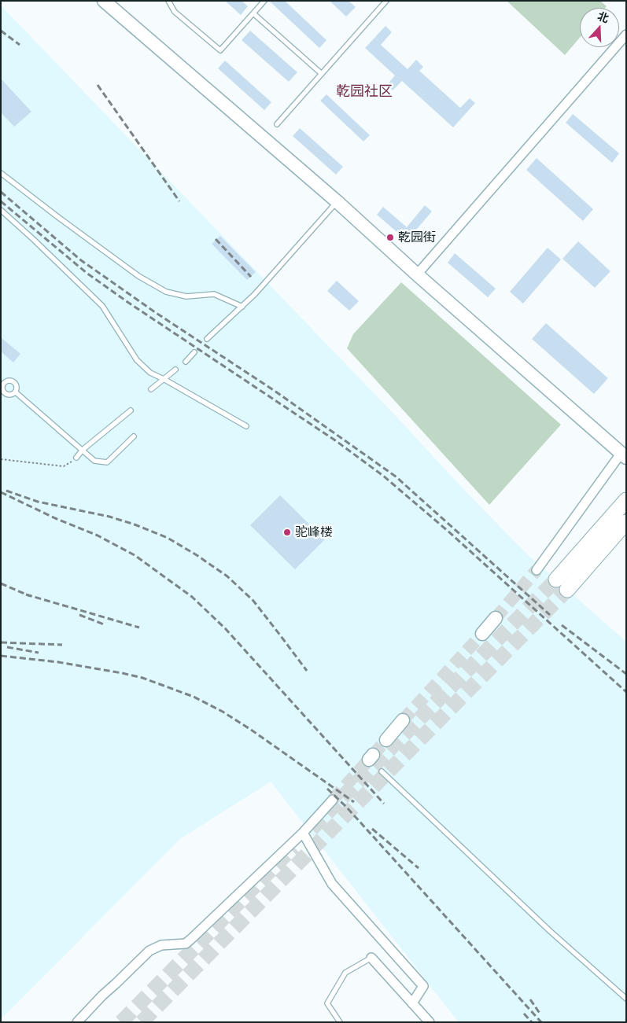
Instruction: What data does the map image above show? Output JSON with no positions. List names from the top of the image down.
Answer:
{
  "districts": ["乾园社区"],
  "places": ["乾园街", "驼峰楼"],
  "north": "top"
}
